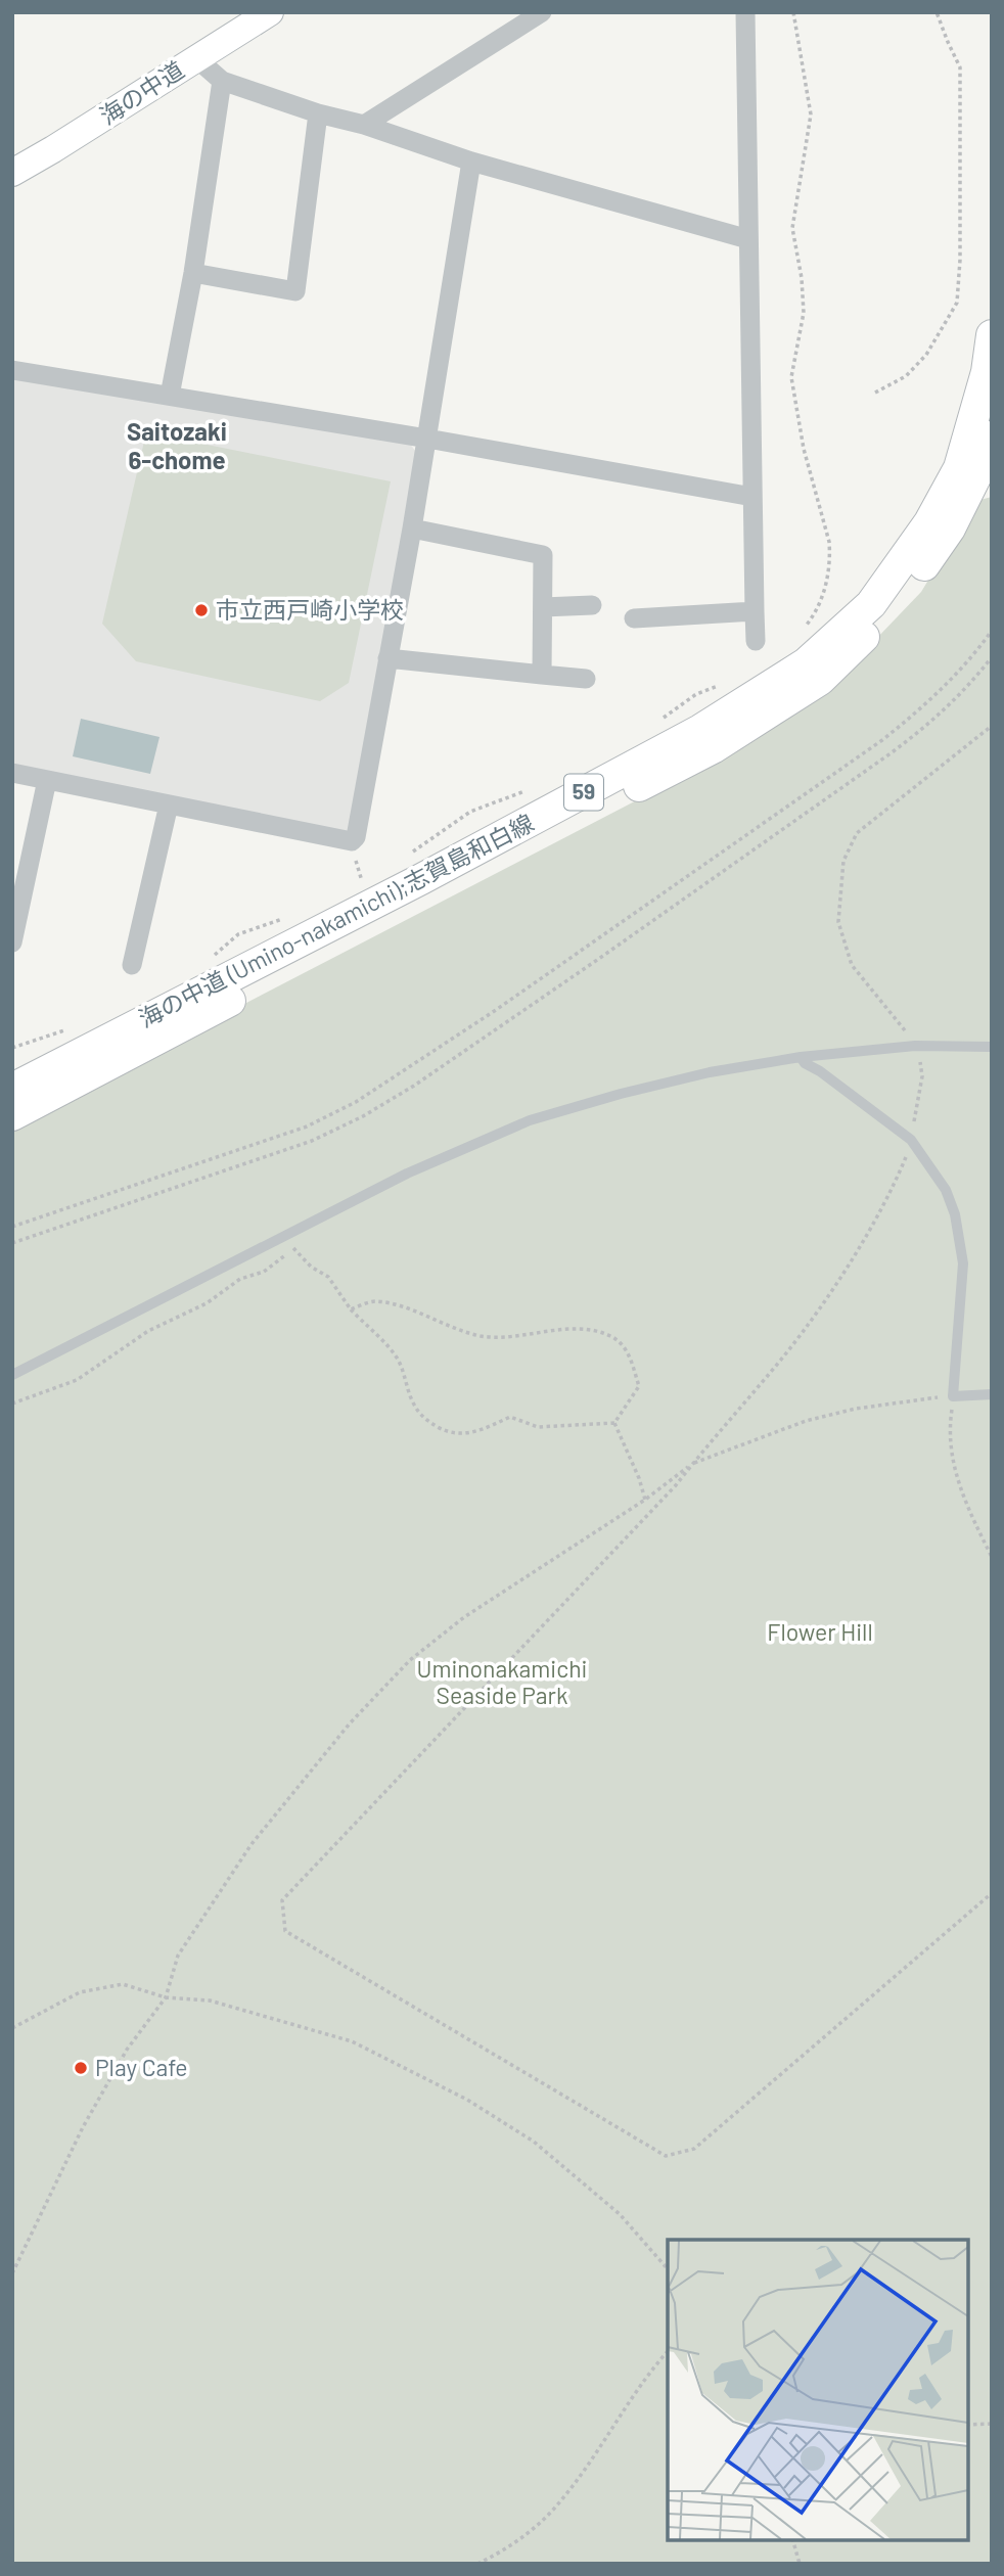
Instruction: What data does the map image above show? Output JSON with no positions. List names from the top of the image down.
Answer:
{
  "streets": {
    "main road": ["59", "海の中道 (Umino-nakamichi);志賀島和白線"],
    "street": ["海の中道"]
  },
  "districts": ["Saitozaki 6-chome"],
  "parks": ["Flower Hill", "Uminonakamichi Seaside Park"],
  "places": ["市立西戸崎小学校", "Play Cafe"]
}
